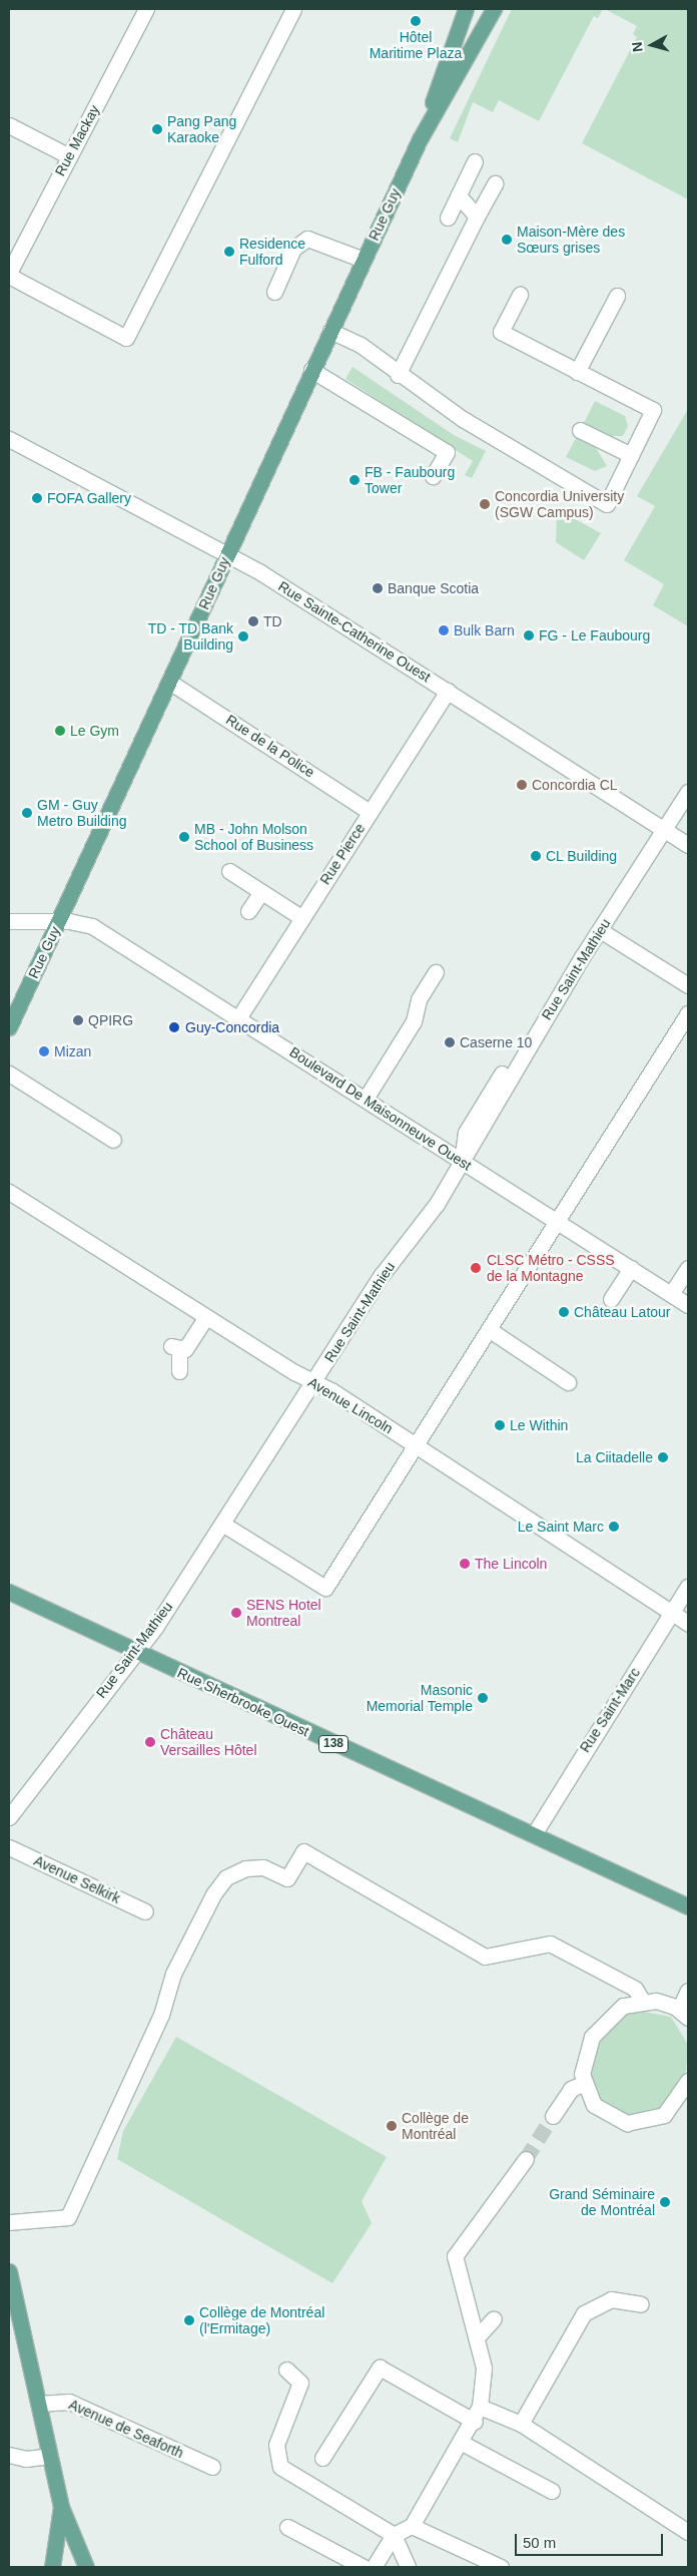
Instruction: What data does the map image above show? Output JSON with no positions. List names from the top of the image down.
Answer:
{
  "streets": {
    "main road": ["Rue Guy", "Rue Sherbrooke Ouest", "138"],
    "street": [
      "Rue Mackay",
      "Rue Sainte-Catherine Ouest",
      "Rue de la Police",
      "Rue Pierce",
      "Rue Saint-Mathieu",
      "Boulevard De Maisonneuve Ouest",
      "Avenue Lincoln",
      "Rue Saint-Marc",
      "Avenue Selkirk",
      "Avenue de Seaforth"
    ]
  },
  "crossings": [
    ["Rue Guy", "Rue Sainte-Catherine Ouest"],
    ["Rue Guy", "Rue de la Police"],
    ["Rue Guy", "Boulevard De Maisonneuve Ouest"],
    ["Rue Sainte-Catherine Ouest", "Rue Pierce"],
    ["Rue Sainte-Catherine Ouest", "Rue Saint-Mathieu"],
    ["Rue de la Police", "Rue Pierce"],
    ["Rue Pierce", "Boulevard De Maisonneuve Ouest"],
    ["Rue Saint-Mathieu", "Boulevard De Maisonneuve Ouest"],
    ["Rue Saint-Mathieu", "Avenue Lincoln"],
    ["Rue Saint-Mathieu", "Rue Sherbrooke Ouest"],
    ["Avenue Lincoln", "Rue Saint-Marc"],
    ["Rue Sherbrooke Ouest", "Rue Saint-Marc"],
    ["Rue Sherbrooke Ouest", "138"],
    ["Rue Saint-Marc", "138"]
  ],
  "places": [
    "Hôtel Maritime Plaza",
    "Pang Pang Karaoke",
    "Maison-Mère des Sœurs grises",
    "Residence Fulford",
    "FB - Faubourg Tower",
    "FOFA Gallery",
    "Concordia University (SGW Campus)",
    "Banque Scotia",
    "TD",
    "Bulk Barn",
    "FG - Le Faubourg",
    "TD - TD Bank Building",
    "Le Gym",
    "Concordia CL",
    "GM - Guy Metro Building",
    "MB - John Molson School of Business",
    "CL Building",
    "QPIRG",
    "Guy-Concordia",
    "Caserne 10",
    "Mizan",
    "CLSC Métro - CSSS de la Montagne",
    "Château Latour",
    "Le Within",
    "La Ciitadelle",
    "Le Saint Marc",
    "The Lincoln",
    "SENS Hotel Montreal",
    "Masonic Memorial Temple",
    "Château Versailles Hôtel",
    "Collège de Montréal",
    "Grand Séminaire de Montréal",
    "Collège de Montréal (l'Ermitage)"
  ],
  "scale_bar": "50 m",
  "north": "left"
}
